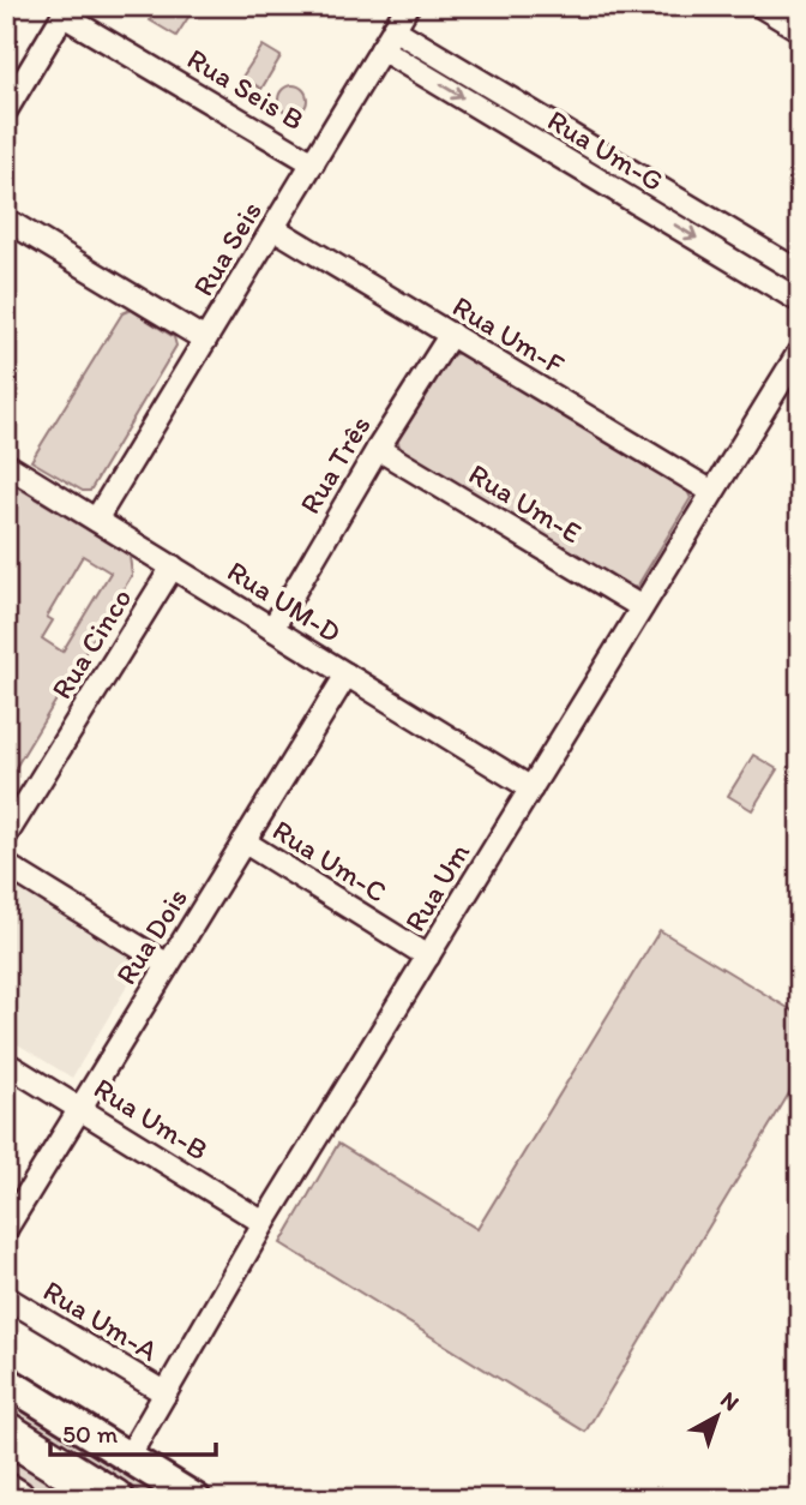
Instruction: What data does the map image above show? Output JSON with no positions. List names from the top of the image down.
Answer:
{
  "streets": {
    "street": [
      "Rua Seis B",
      "Rua Um-G",
      "Rua Seis",
      "Rua Um-F",
      "Rua Três",
      "Rua Um-E",
      "Rua UM-D",
      "Rua Cinco",
      "Rua Um-C",
      "Rua Um",
      "Rua Dois",
      "Rua Um-B",
      "Rua Um-A"
    ]
  },
  "crossings": [
    ["Rua Seis B", "Rua Seis"],
    ["Rua Um-G", "Rua Seis"],
    ["Rua Seis", "Rua Um-F"],
    ["Rua Seis", "Rua UM-D"],
    ["Rua Um-F", "Rua Três"],
    ["Rua Um-F", "Rua Um"],
    ["Rua Três", "Rua Um-E"],
    ["Rua Três", "Rua UM-D"],
    ["Rua Um-E", "Rua Um"],
    ["Rua UM-D", "Rua Cinco"],
    ["Rua UM-D", "Rua Um"],
    ["Rua UM-D", "Rua Dois"],
    ["Rua Um-C", "Rua Um"],
    ["Rua Um-C", "Rua Dois"],
    ["Rua Um", "Rua Um-B"],
    ["Rua Um", "Rua Um-A"],
    ["Rua Dois", "Rua Um-B"]
  ],
  "scale_bar": "50 m",
  "north": "top right"
}
